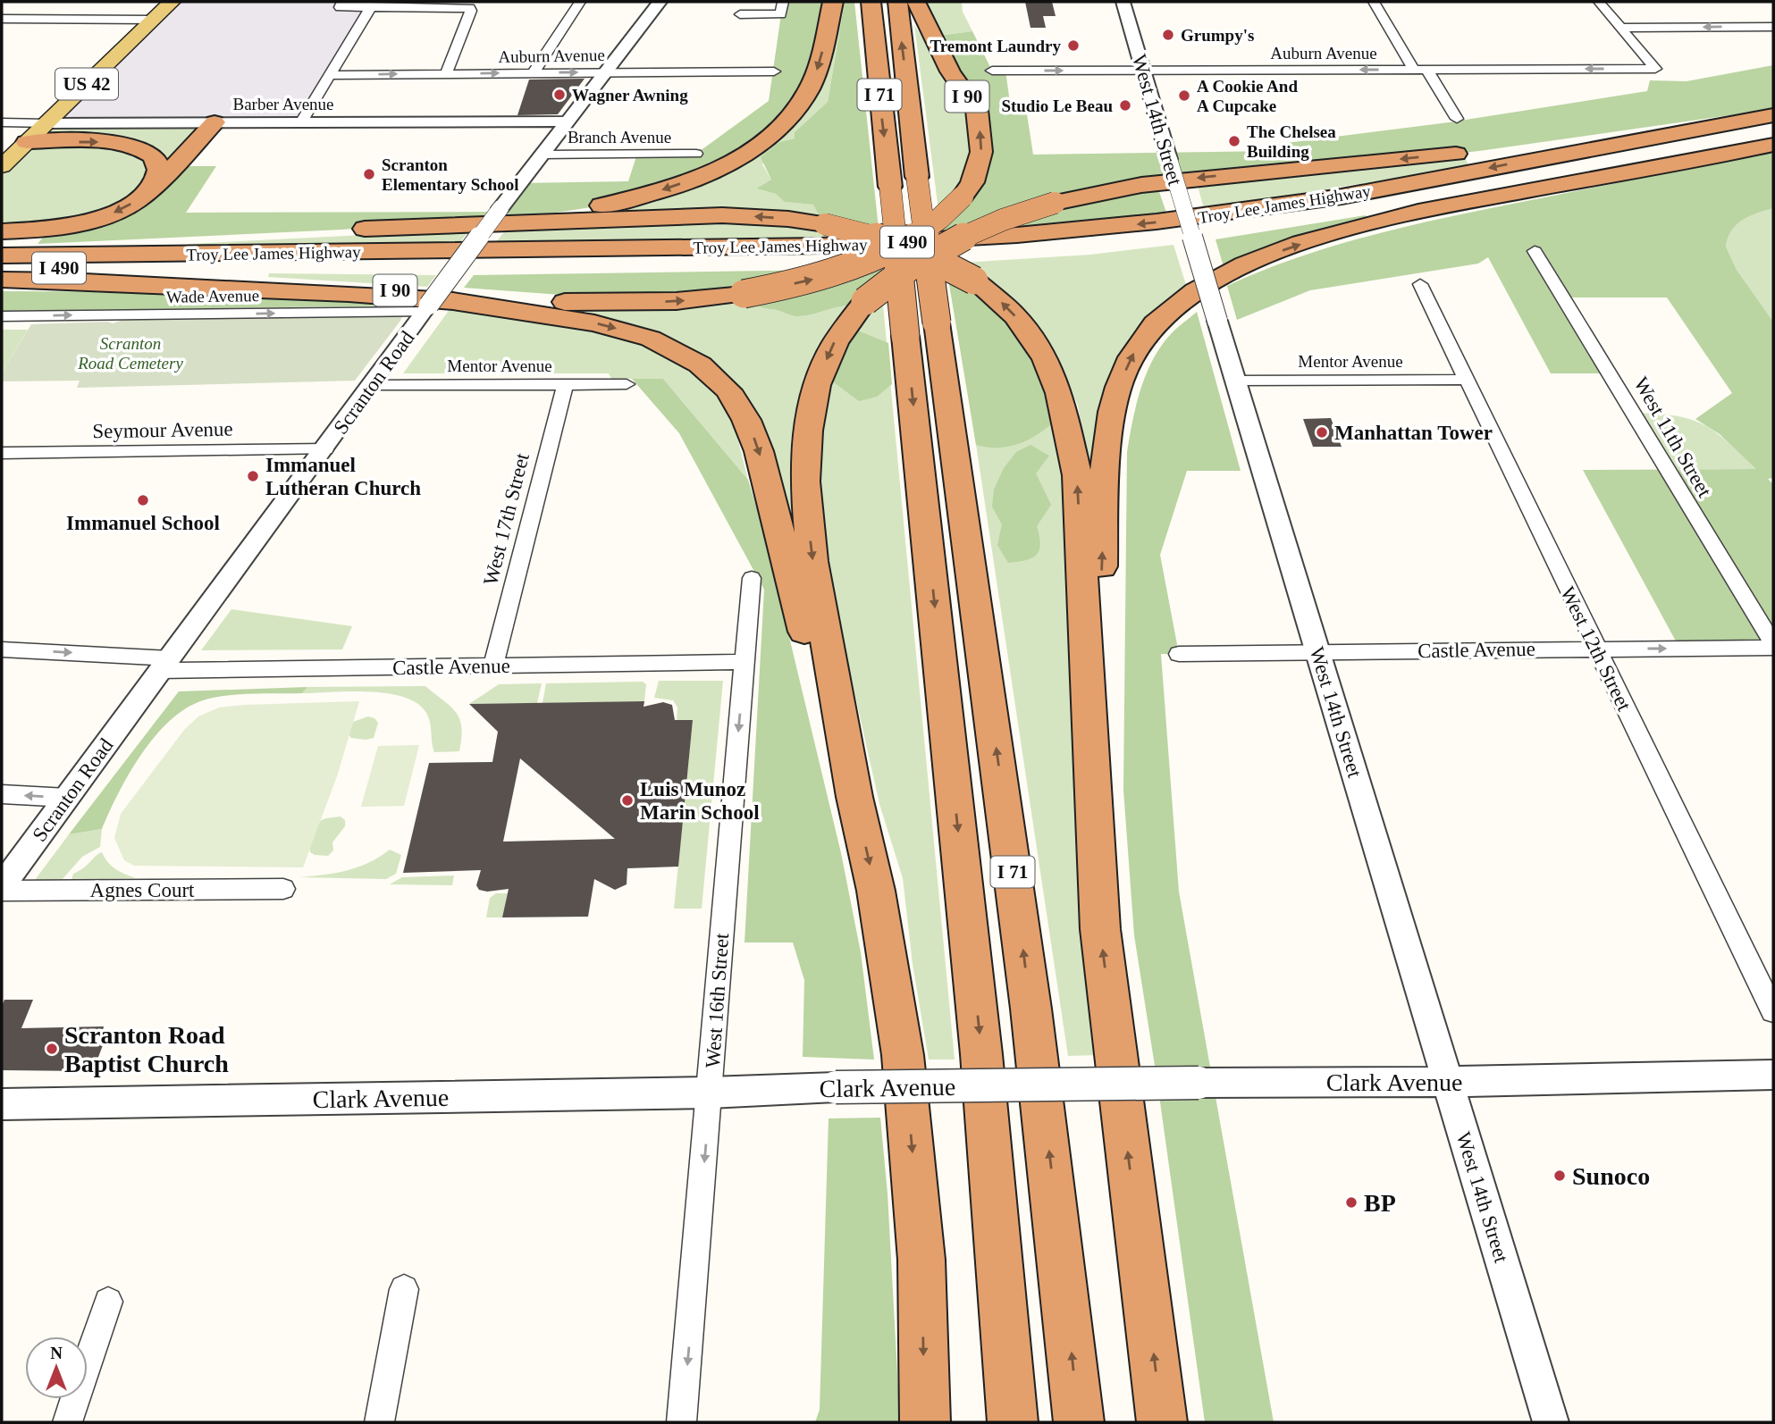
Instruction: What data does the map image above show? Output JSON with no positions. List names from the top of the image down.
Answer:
{
  "streets": {
    "highway": [
      "I 71",
      "I 90",
      "Troy Lee James Highway",
      "I 490"
    ],
    "main road": ["US 42"],
    "street": [
      "Auburn Avenue",
      "Barber Avenue",
      "West 14th Street",
      "Branch Avenue",
      "Wade Avenue",
      "Mentor Avenue",
      "Scranton Road",
      "Seymour Avenue",
      "West 11th Street",
      "West 17th Street",
      "West 12th Street",
      "Castle Avenue",
      "Agnes Court",
      "West 16th Street",
      "Clark Avenue"
    ]
  },
  "crossings": [
    ["Auburn Avenue", "West 14th Street"],
    ["Auburn Avenue", "Scranton Road"],
    ["US 42", "Barber Avenue"],
    ["Barber Avenue", "Scranton Road"],
    ["West 14th Street", "Mentor Avenue"],
    ["West 14th Street", "Castle Avenue"],
    ["West 14th Street", "Clark Avenue"],
    ["Branch Avenue", "Scranton Road"],
    ["Wade Avenue", "Scranton Road"],
    ["Mentor Avenue", "Scranton Road"],
    ["Mentor Avenue", "West 17th Street"],
    ["Mentor Avenue", "West 12th Street"],
    ["Scranton Road", "Seymour Avenue"],
    ["Scranton Road", "Castle Avenue"],
    ["Scranton Road", "Agnes Court"],
    ["West 11th Street", "Castle Avenue"],
    ["West 17th Street", "Castle Avenue"],
    ["West 12th Street", "Castle Avenue"],
    ["Castle Avenue", "West 16th Street"],
    ["West 16th Street", "Clark Avenue"]
  ],
  "one_way": ["Wade Avenue", "West 16th Street"],
  "parks": ["Scranton Road Cemetery"],
  "places": [
    "Grumpy's",
    "Tremont Laundry",
    "Wagner Awning",
    "A Cookie And A Cupcake",
    "Studio Le Beau",
    "The Chelsea Building",
    "Scranton Elementary School",
    "Manhattan Tower",
    "Immanuel Lutheran Church",
    "Immanuel School",
    "Luis Munoz Marin School",
    "Scranton Road Baptist Church",
    "Sunoco",
    "BP"
  ],
  "north": "top"
}
